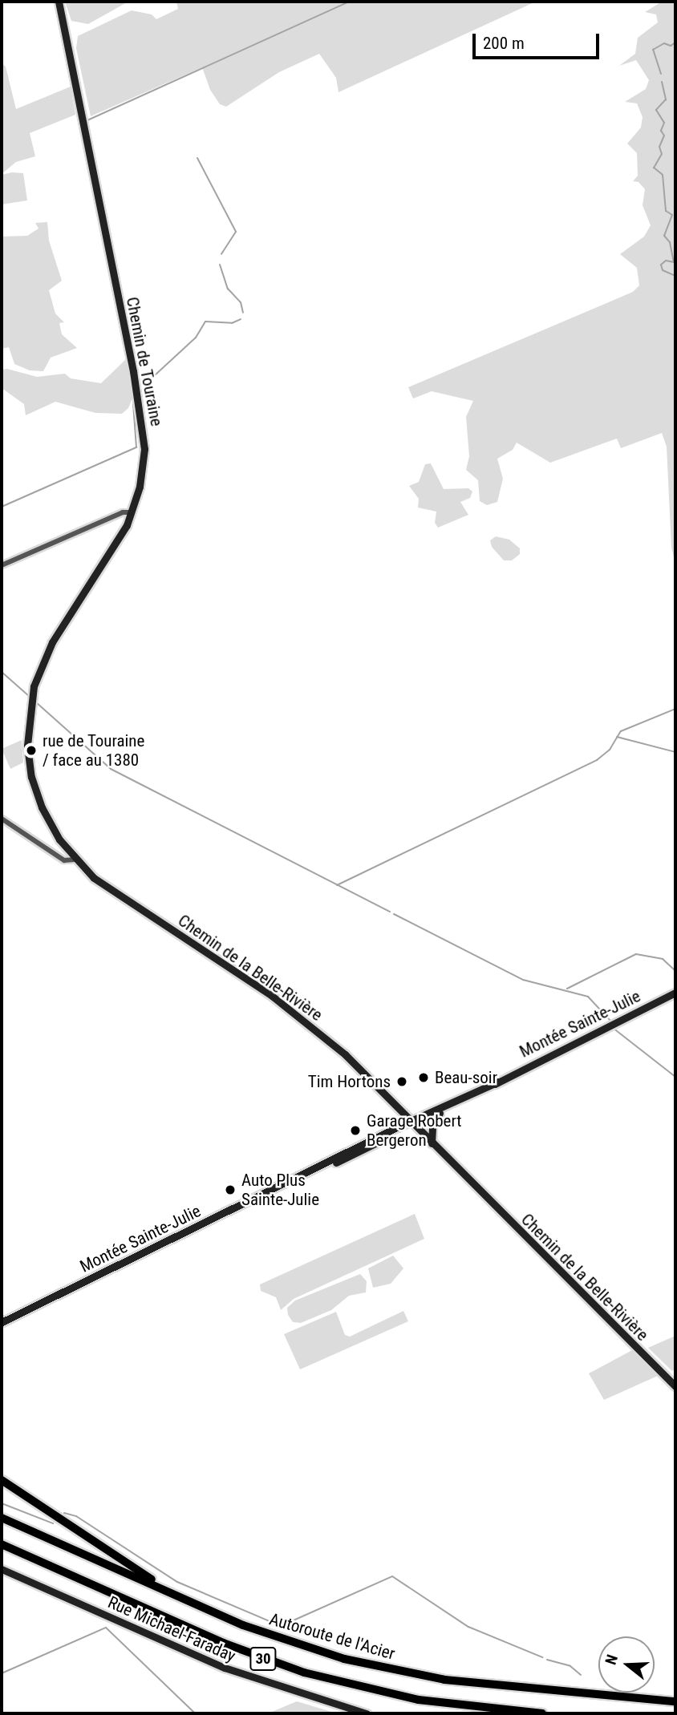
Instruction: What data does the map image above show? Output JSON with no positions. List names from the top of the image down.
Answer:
{
  "streets": {
    "highway": ["Autoroute de l'Acier", "30"],
    "street": [
      "Chemin de Touraine",
      "Chemin de la Belle-Rivière",
      "Montée Sainte-Julie",
      "Rue Michael-Faraday"
    ]
  },
  "crossings": [
    ["Chemin de Touraine", "Chemin de la Belle-Rivière"],
    ["Chemin de la Belle-Rivière", "Montée Sainte-Julie"]
  ],
  "places": [
    "rue de Touraine / face au 1380",
    "Beau-soir",
    "Tim Hortons",
    "Garage Robert Bergeron",
    "Auto Plus Sainte-Julie"
  ],
  "scale_bar": "200 m",
  "north": "left"
}
